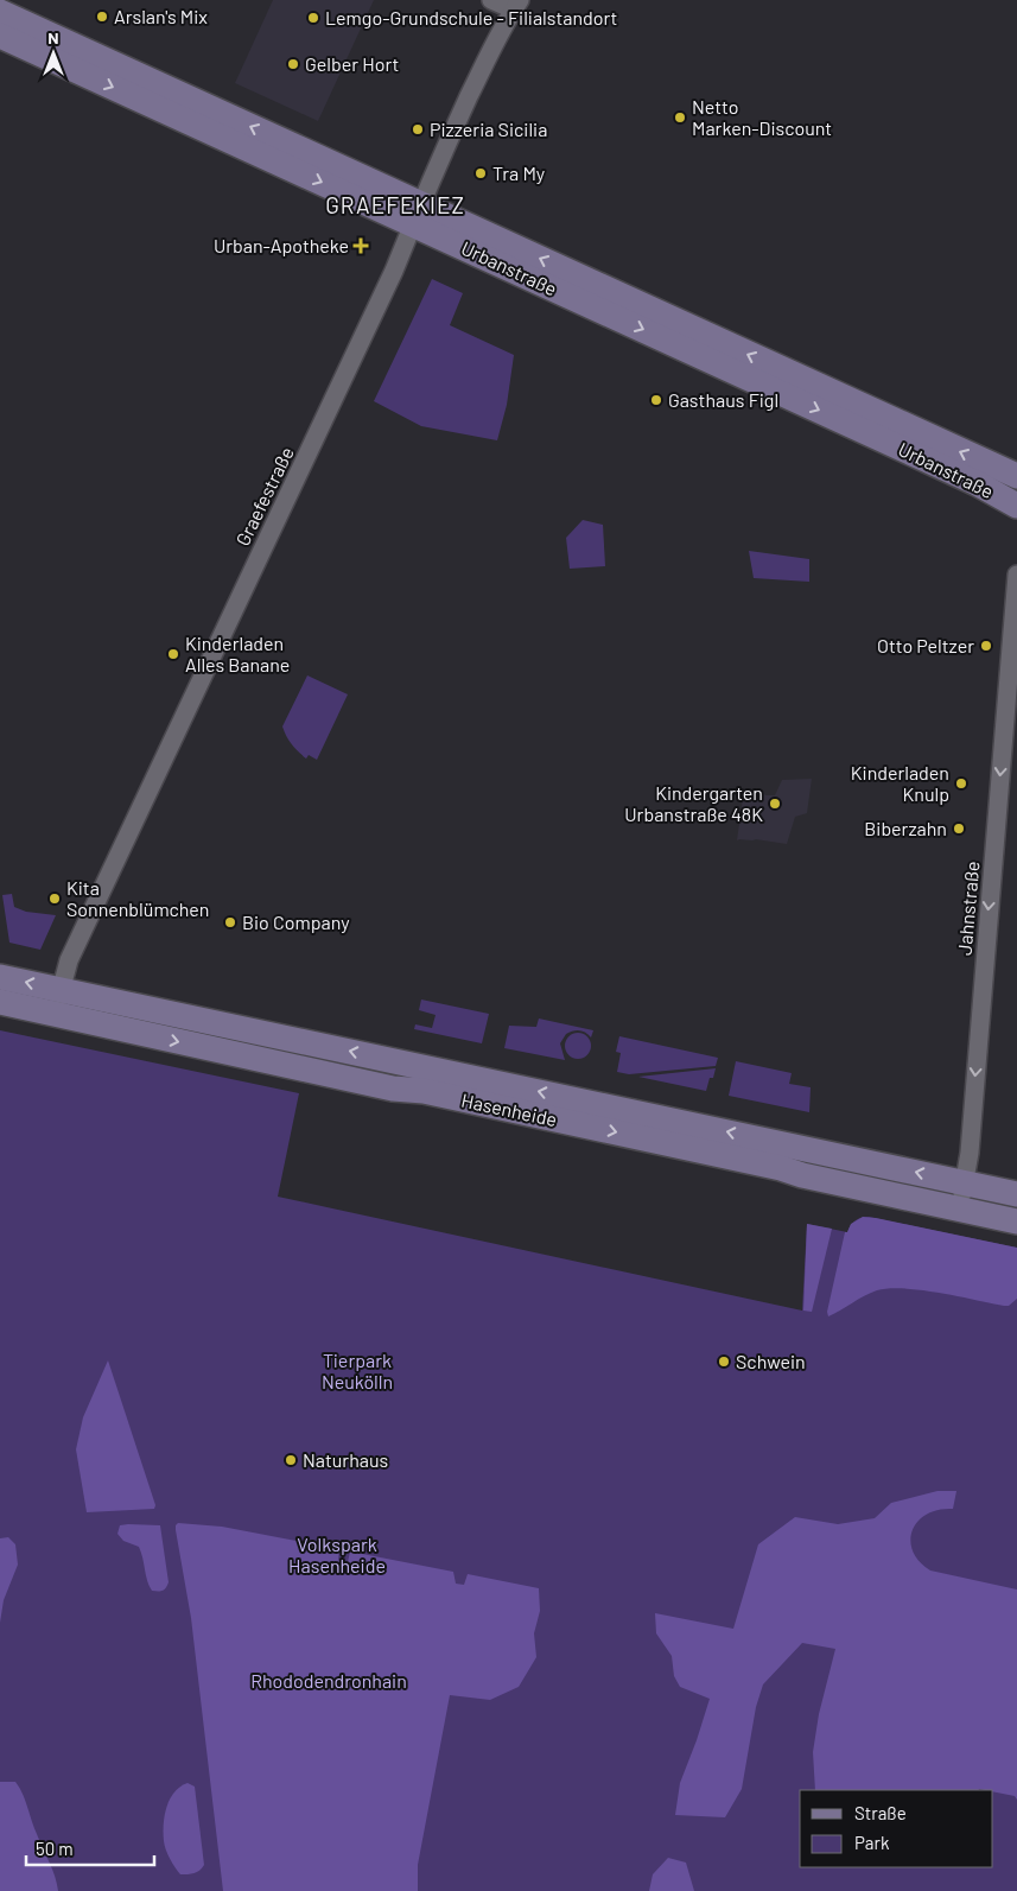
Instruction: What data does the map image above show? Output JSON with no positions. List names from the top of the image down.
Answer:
{
  "streets": {
    "main road": ["Urbanstraße", "Hasenheide"],
    "street": ["Graefestraße", "Jahnstraße"]
  },
  "crossings": [
    ["Urbanstraße", "Graefestraße"],
    ["Graefestraße", "Hasenheide"],
    ["Jahnstraße", "Hasenheide"]
  ],
  "one_way": ["Jahnstraße"],
  "districts": ["GRAEFEKIEZ"],
  "parks": ["Tierpark Neukölln", "Volkspark Hasenheide", "Rhododendronhain"],
  "places": {
    "other": [
      "Arslan's Mix",
      "Lemgo-Grundschule - Filialstandort",
      "Gelber Hort",
      "Netto Marken-Discount",
      "Pizzeria Sicilia",
      "Tra My",
      "Gasthaus Figl",
      "Otto Peltzer",
      "Kinderladen Alles Banane",
      "Kinderladen Knulp",
      "Kindergarten Urbanstraße 48K",
      "Biberzahn",
      "Kita Sonnenblümchen",
      "Bio Company",
      "Schwein",
      "Naturhaus"
    ],
    "health": ["Urban-Apotheke"]
  },
  "legend": ["Straße", "Park"],
  "scale_bar": "50 m",
  "north": "top"
}
